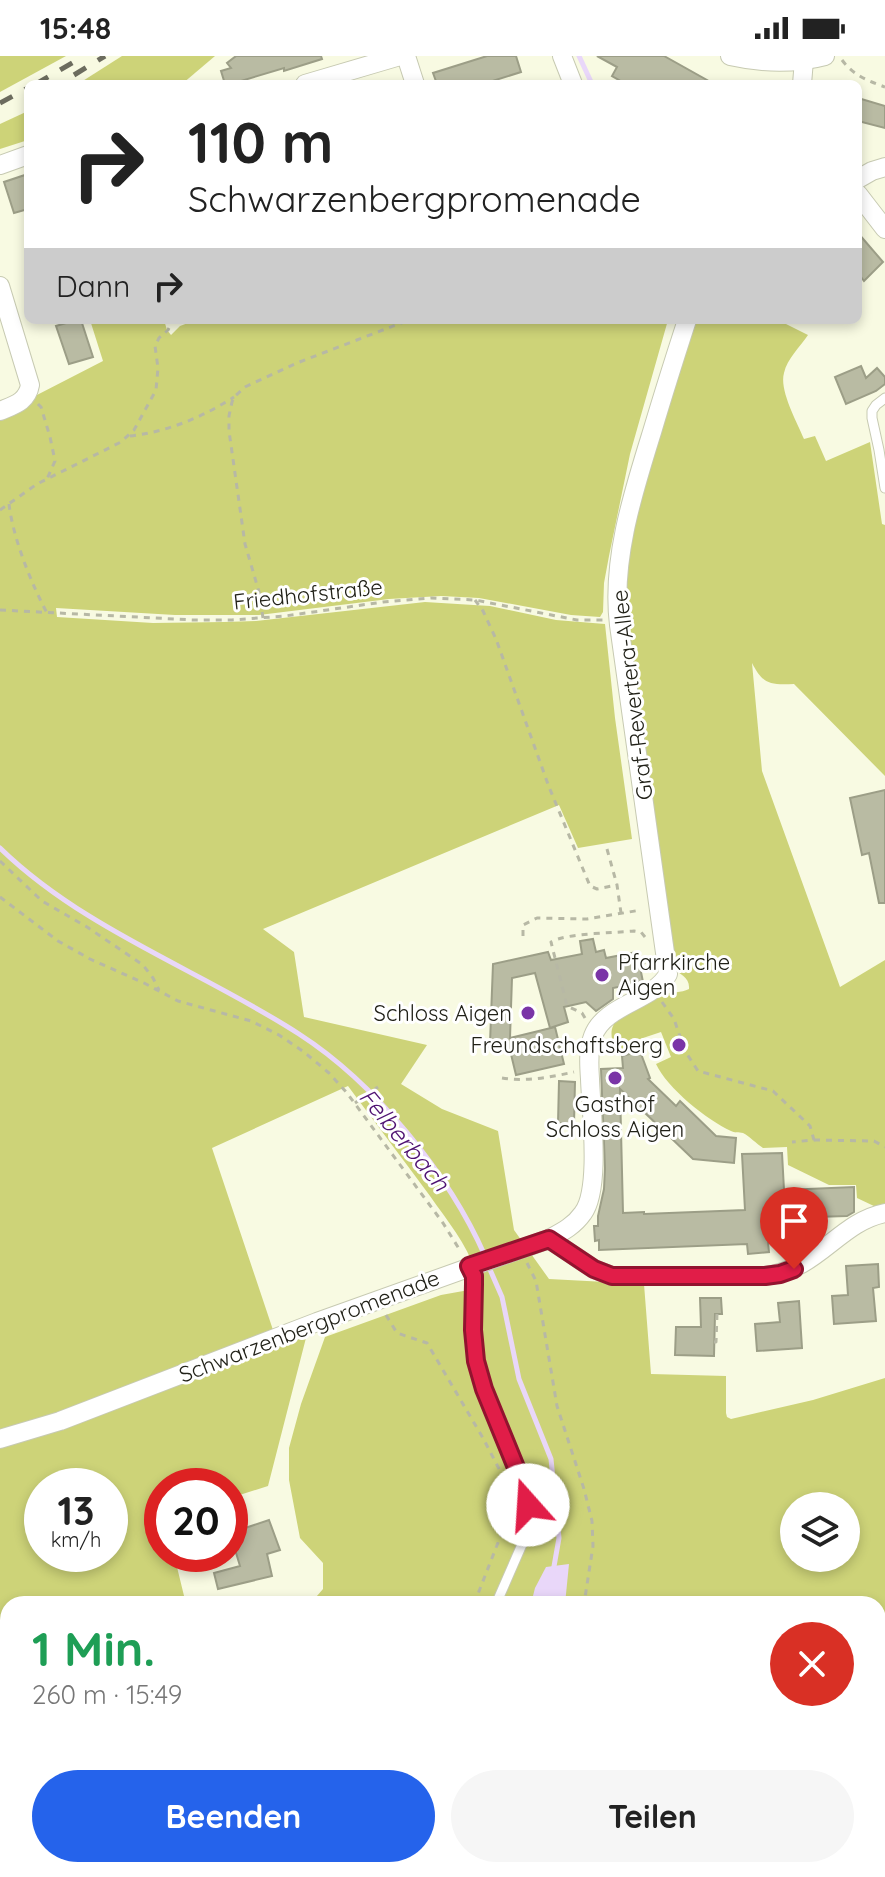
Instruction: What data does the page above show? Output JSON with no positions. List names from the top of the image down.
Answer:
{
  "streets": {
    "street": ["Graf-Revertera-Allee", "Schwarzenbergpromenade"],
    "path": ["Friedhofstraße"]
  },
  "crossings": [
    ["Friedhofstraße", "Graf-Revertera-Allee"]
  ],
  "water": ["Felberbach"],
  "places": [
    "Pfarrkirche Aigen",
    "Schloss Aigen",
    "Freundschaftsberg",
    "Gasthof Schloss Aigen"
  ],
  "page": {
    "status": "15:48",
    "turn": ["110 m", "Schwarzenbergpromenade"],
    "then": "Dann",
    "speed": "13 km/h",
    "limit": "20",
    "heading": ["1 Min.", "260 m · 15:49"],
    "buttons": ["Beenden", "Teilen"]
  }
}
